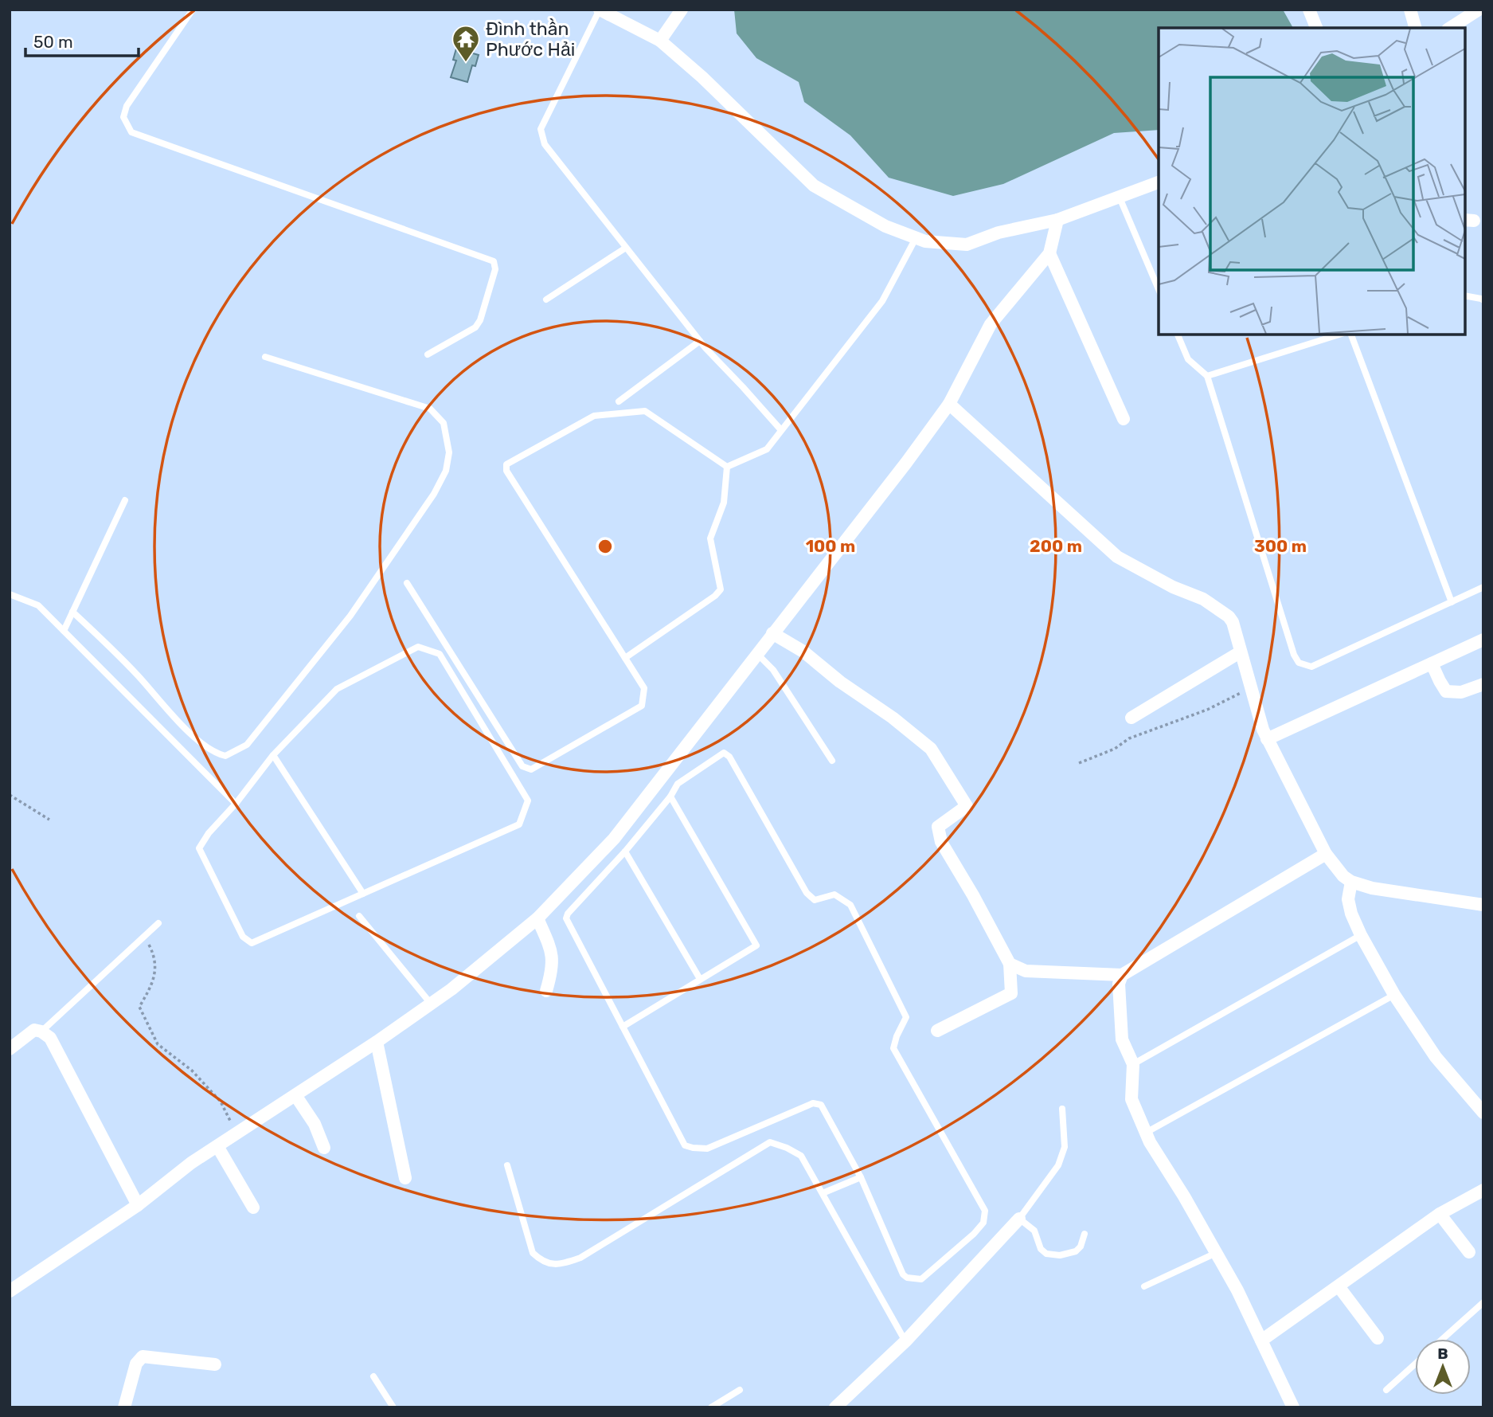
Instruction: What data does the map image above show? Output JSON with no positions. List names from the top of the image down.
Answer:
{
  "places": {
    "temple": ["Đình thần Phước Hải"]
  },
  "scale_bar": "50 m",
  "north": "top",
  "rings": ["100 m", "200 m", "300 m"]
}
